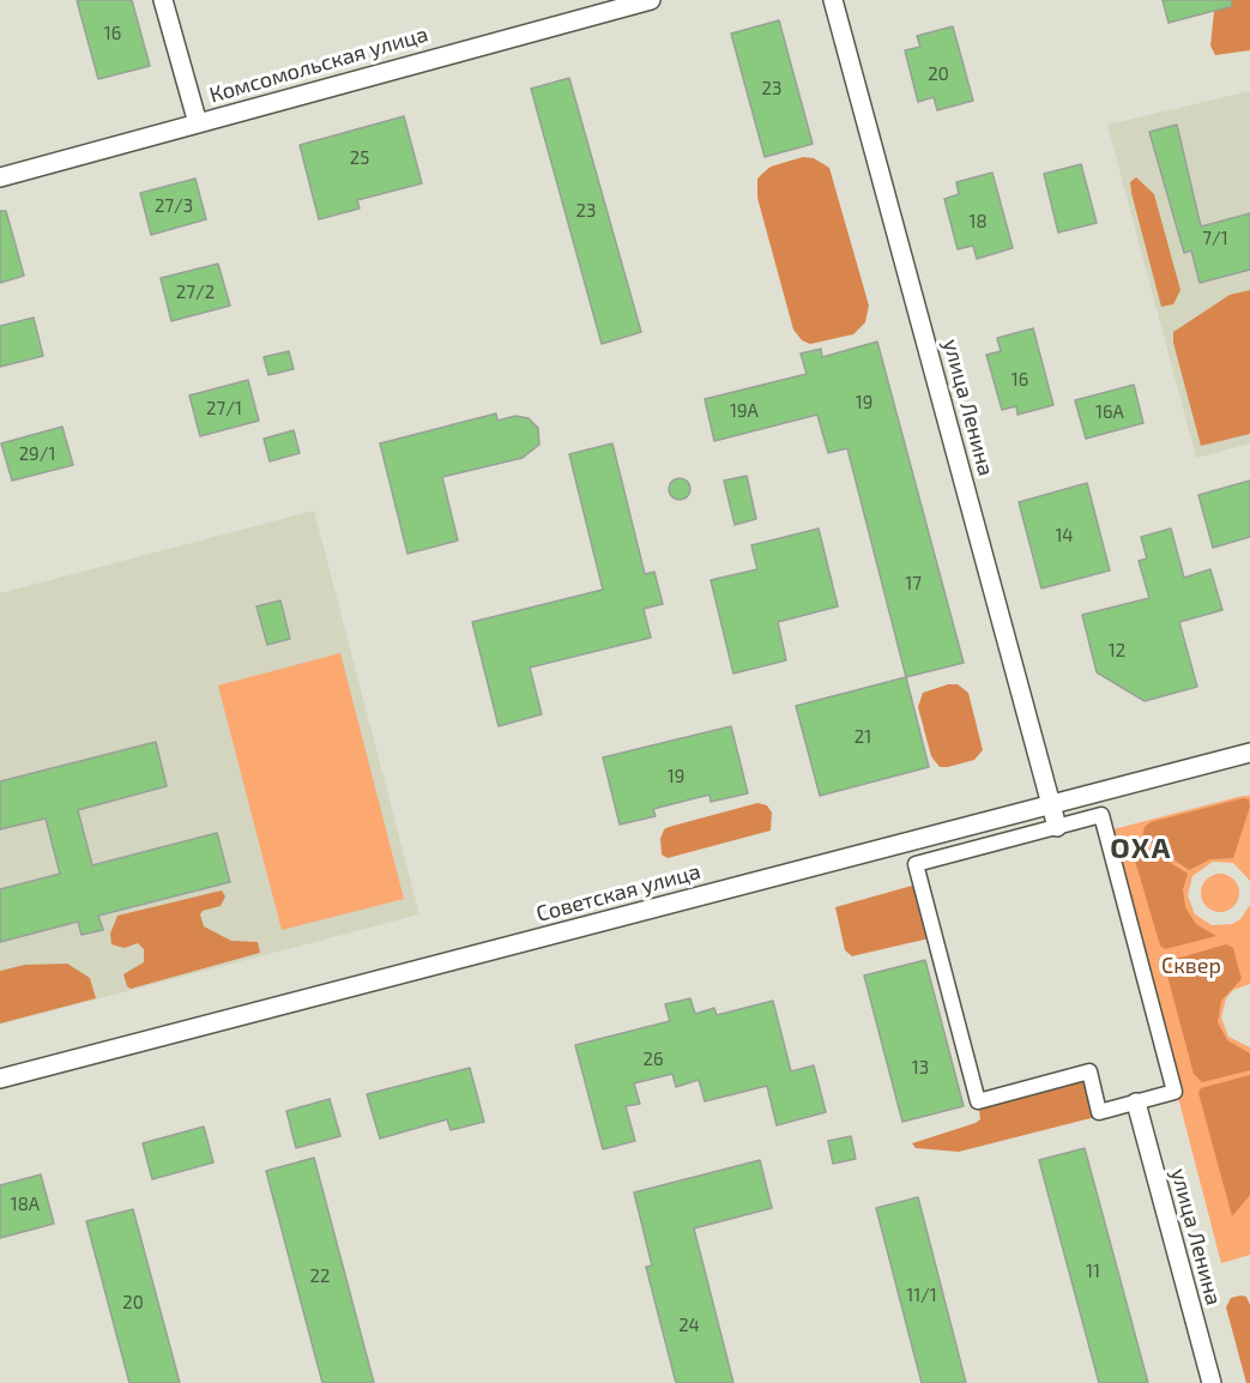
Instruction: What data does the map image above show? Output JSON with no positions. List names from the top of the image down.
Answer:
{
  "streets": {
    "street": ["Комсомольская улица", "улица Ленина", "Советская улица"]
  },
  "crossings": [
    ["улица Ленина", "Советская улица"]
  ],
  "districts": ["ОХА"],
  "parks": ["Сквер"],
  "house_numbers": [
    "16",
    "20",
    "23",
    "25",
    "27/3",
    "23",
    "18",
    "7/1",
    "27/2",
    "16",
    "19",
    "27/1",
    "19А",
    "16А",
    "29/1",
    "14",
    "17",
    "12",
    "21",
    "19",
    "26",
    "13",
    "18А",
    "11",
    "22",
    "11/1",
    "20",
    "24"
  ]
}
